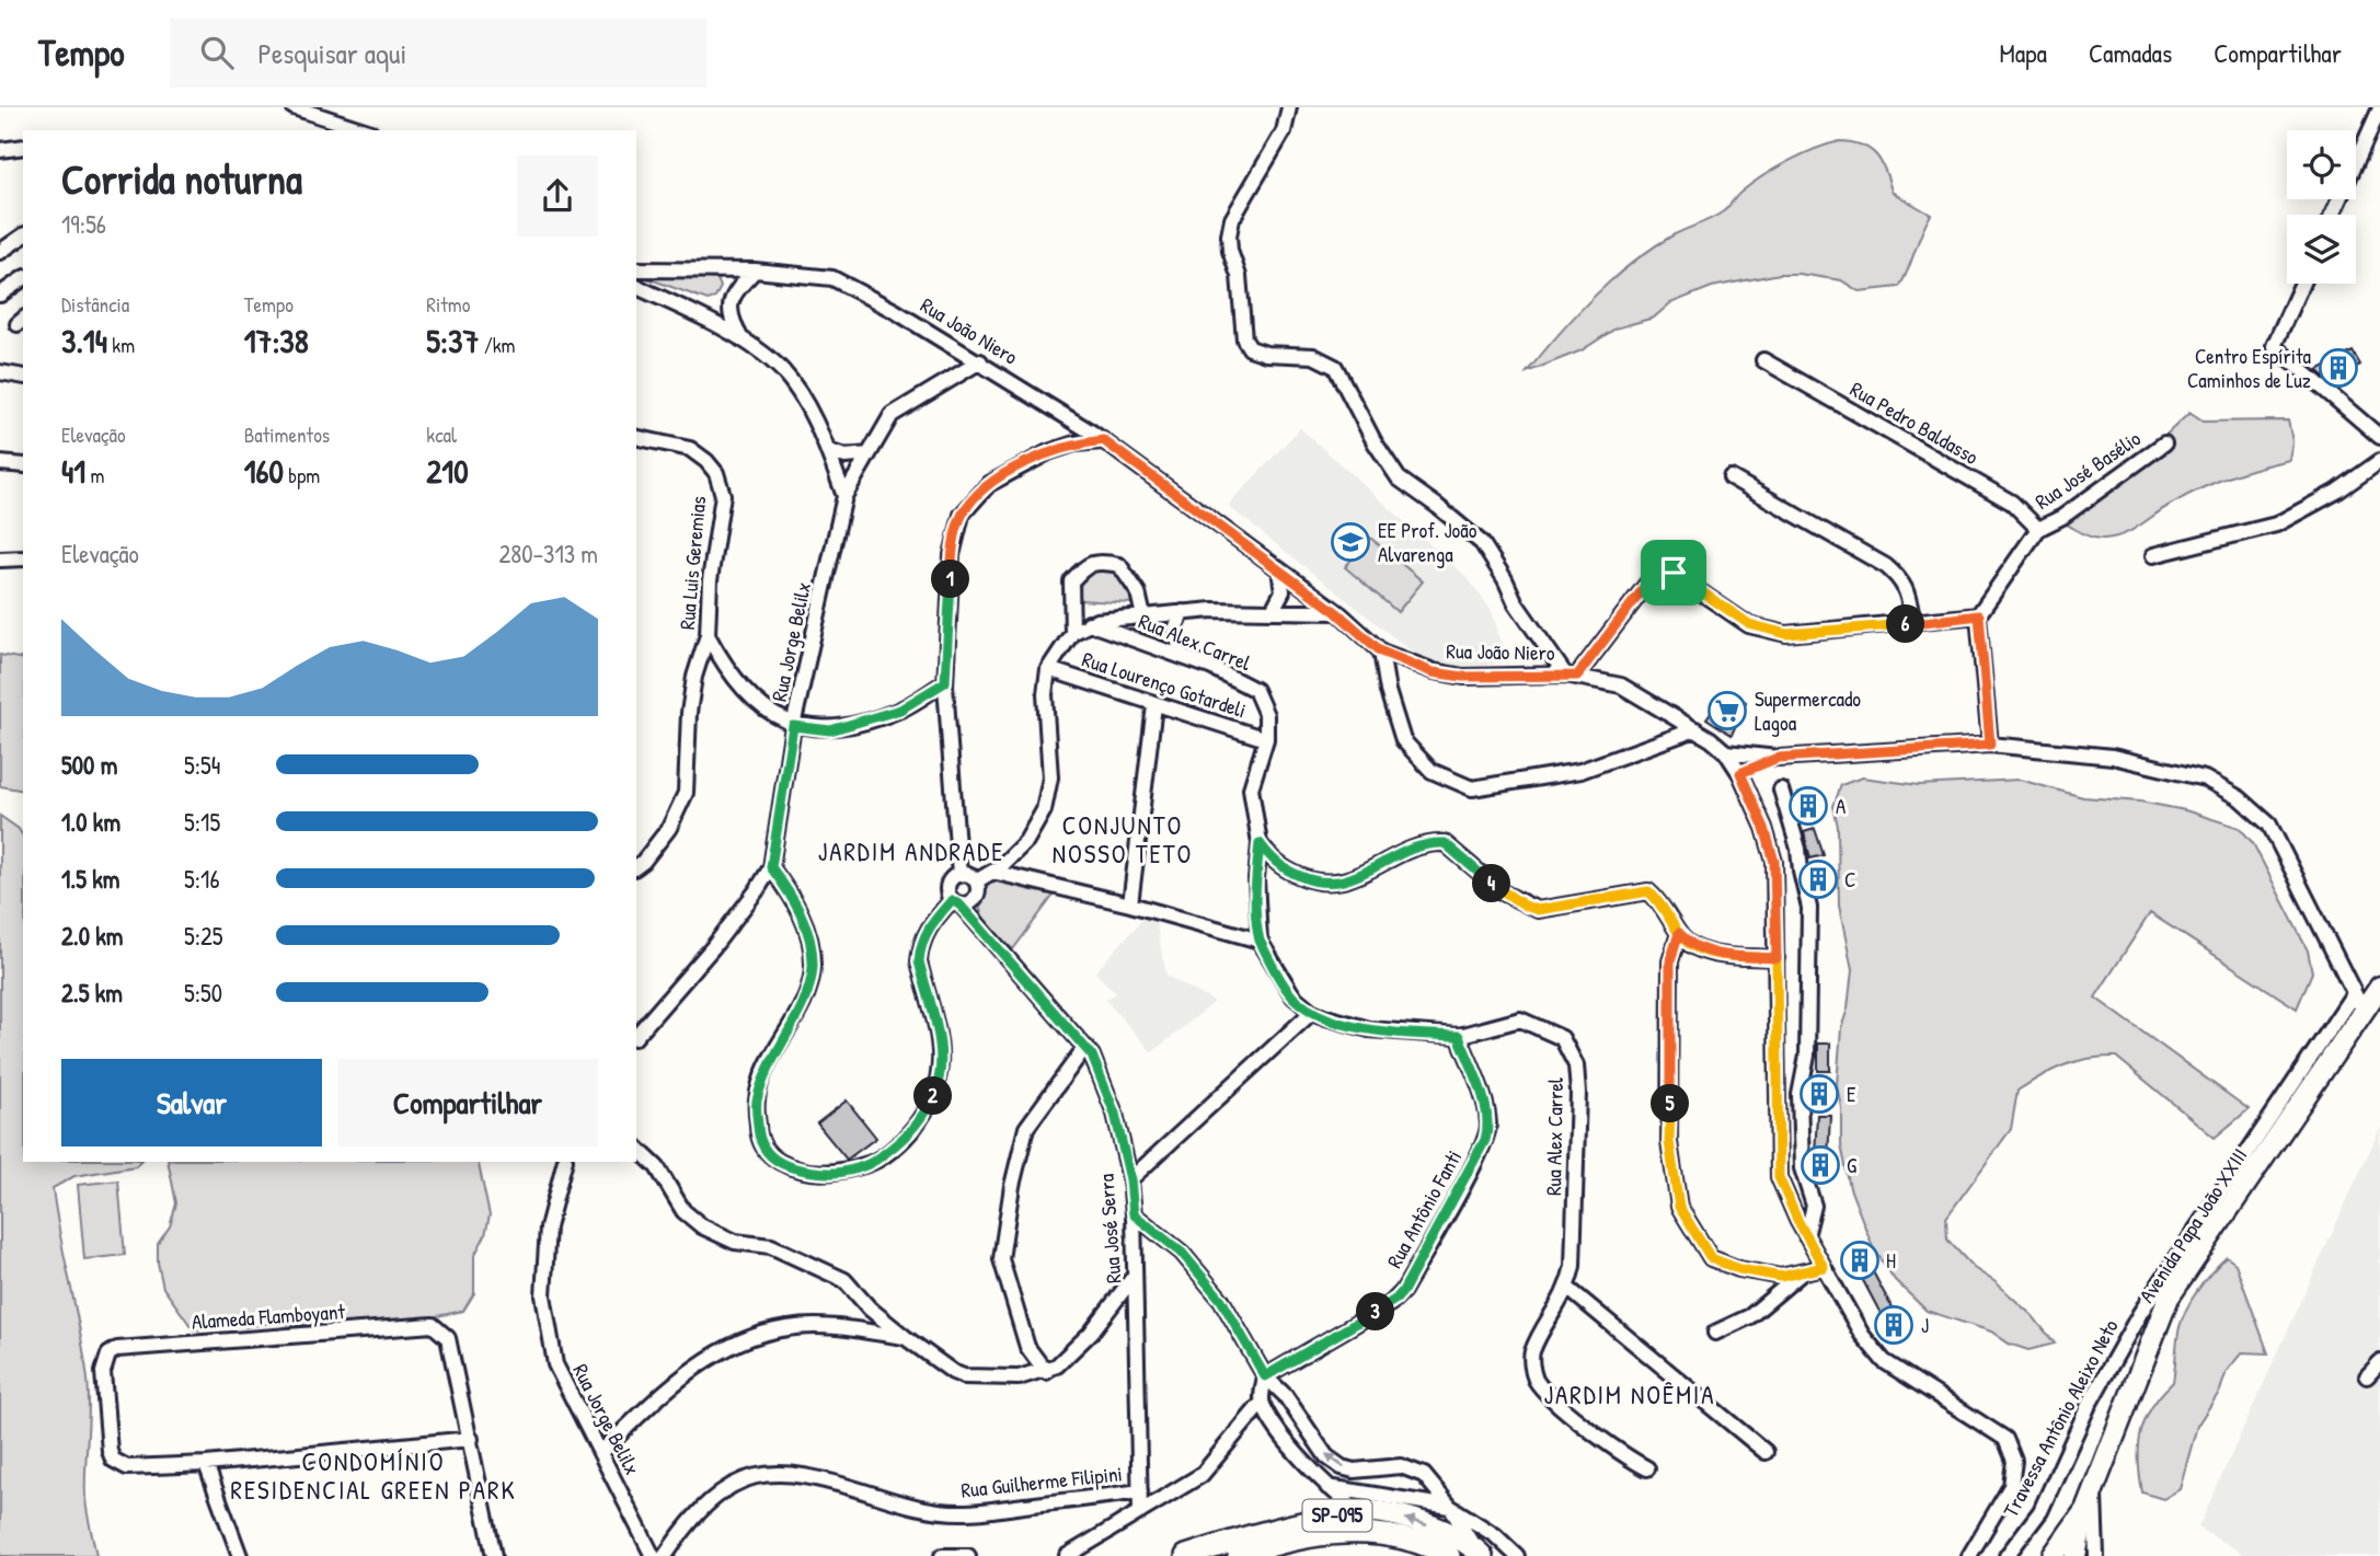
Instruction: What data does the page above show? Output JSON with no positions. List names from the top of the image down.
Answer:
{
  "streets": {
    "main road": ["Avenida Papa João XXIII", "SP-095"],
    "street": [
      "Rua João Niero",
      "Rua Pedro Baldasso",
      "Rua José Basélio",
      "Rua Luis Geremias",
      "Rua Jorge Belilx",
      "Rua Alex Carrel",
      "Rua Lourenço Gotardeli",
      "Rua Antônio Fanti",
      "Rua José Serra",
      "Alameda Flamboyant",
      "Travessa Antônio Aleixo Neto",
      "Rua Guilherme Filipini"
    ]
  },
  "crossings": [
    ["Rua João Niero", "Rua Jorge Belilx"],
    ["Rua Pedro Baldasso", "Rua José Basélio"],
    ["Rua Alex Carrel", "Rua Lourenço Gotardeli"],
    ["Rua Alex Carrel", "Rua Antônio Fanti"],
    ["Avenida Papa João XXIII", "Travessa Antônio Aleixo Neto"],
    ["Rua José Serra", "Rua Guilherme Filipini"]
  ],
  "districts": [
    "CONJUNTO NOSSO TETO",
    "JARDIM ANDRADE",
    "JARDIM NOÊMIA",
    "CONDOMÍNIO RESIDENCIAL GREEN PARK"
  ],
  "places": {
    "building": [
      "Centro Espírita Caminhos de Luz",
      "A",
      "C",
      "E",
      "G",
      "H",
      "J"
    ],
    "school or university": ["EE Prof. João Alvarenga"],
    "supermarket": ["Supermercado Lagoa"]
  },
  "page": {
    "header": "Tempo",
    "search": "Pesquisar aqui",
    "nav": ["Mapa", "Camadas", "Compartilhar"],
    "heading": ["Corrida noturna", "19:56"],
    "stats": [
      ["Distância", "3.14 km"],
      ["Tempo", "17:38"],
      ["Ritmo", "5:37 /km"],
      ["Elevação", "41 m"],
      ["Batimentos", "160 bpm"],
      ["kcal", "210"]
    ],
    "chart": ["Elevação", "280–313 m"],
    "pins": [
      "1",
      "6",
      "4",
      "2",
      "5",
      "3"
    ],
    "list": [
      {
        "name": "500 m",
        "note": "5:54"
      },
      {
        "name": "1.0 km",
        "note": "5:15"
      },
      {
        "name": "1.5 km",
        "note": "5:16"
      },
      {
        "name": "2.0 km",
        "note": "5:25"
      },
      {
        "name": "2.5 km",
        "note": "5:50"
      }
    ],
    "buttons": ["Salvar", "Compartilhar"]
  }
}
